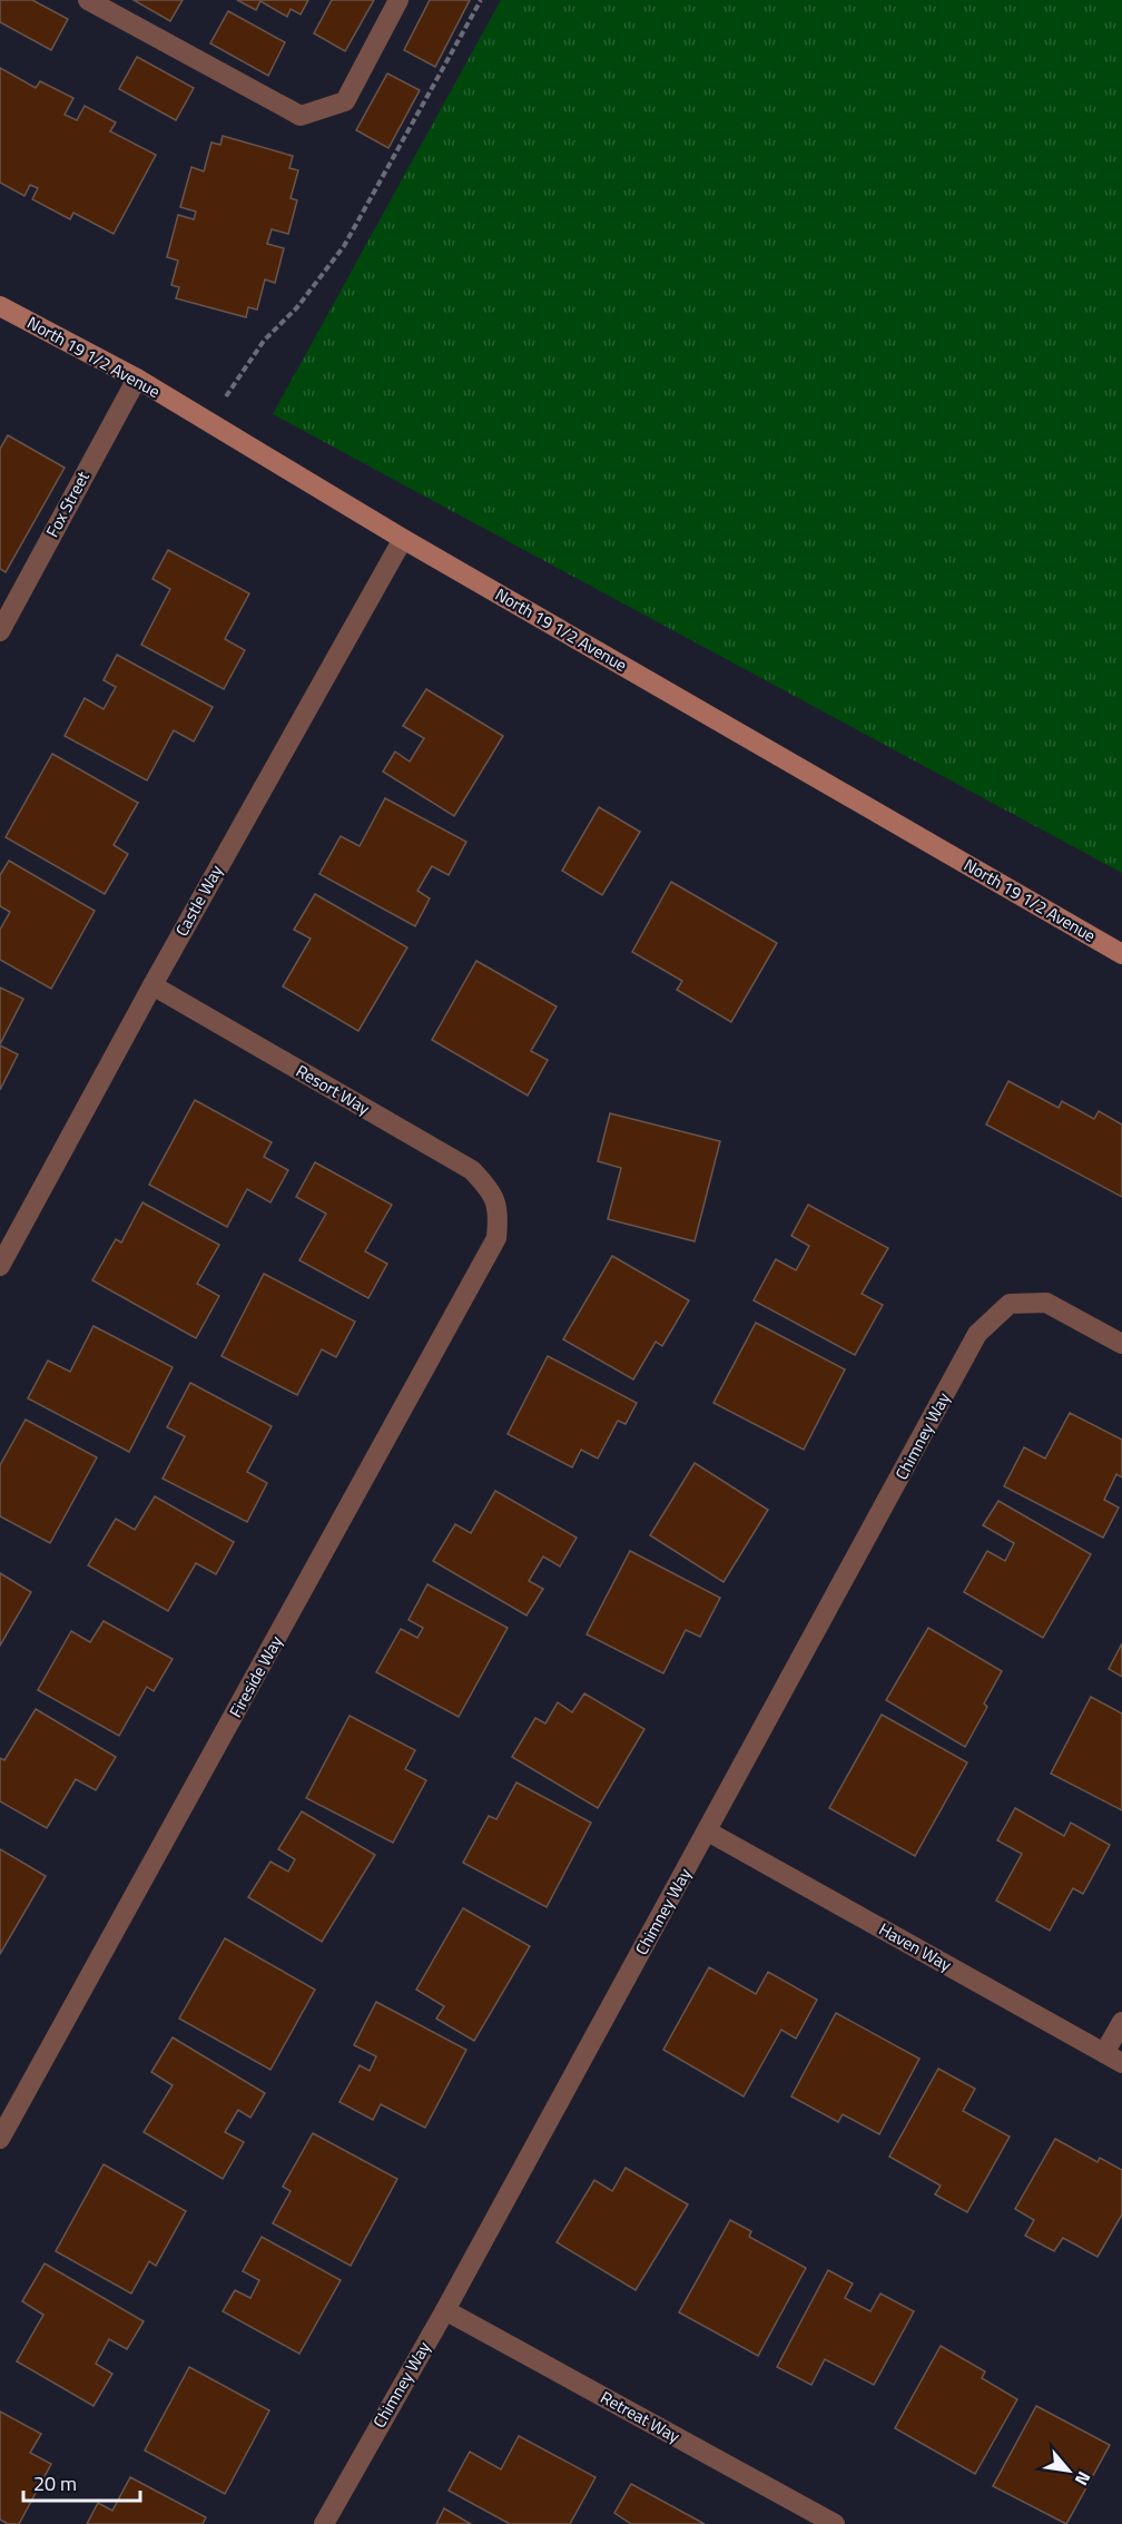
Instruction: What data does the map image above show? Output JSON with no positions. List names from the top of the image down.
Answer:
{
  "streets": {
    "main road": ["North 19 1/2 Avenue"],
    "street": [
      "Fox Street",
      "Castle Way",
      "Resort Way",
      "Chimney Way",
      "Fireside Way",
      "Haven Way",
      "Retreat Way"
    ]
  },
  "crossings": [
    ["North 19 1/2 Avenue", "Fox Street"],
    ["North 19 1/2 Avenue", "Castle Way"],
    ["Castle Way", "Resort Way"],
    ["Resort Way", "Fireside Way"],
    ["Chimney Way", "Haven Way"],
    ["Chimney Way", "Retreat Way"]
  ],
  "scale_bar": "20 m",
  "north": "bottom right"
}
